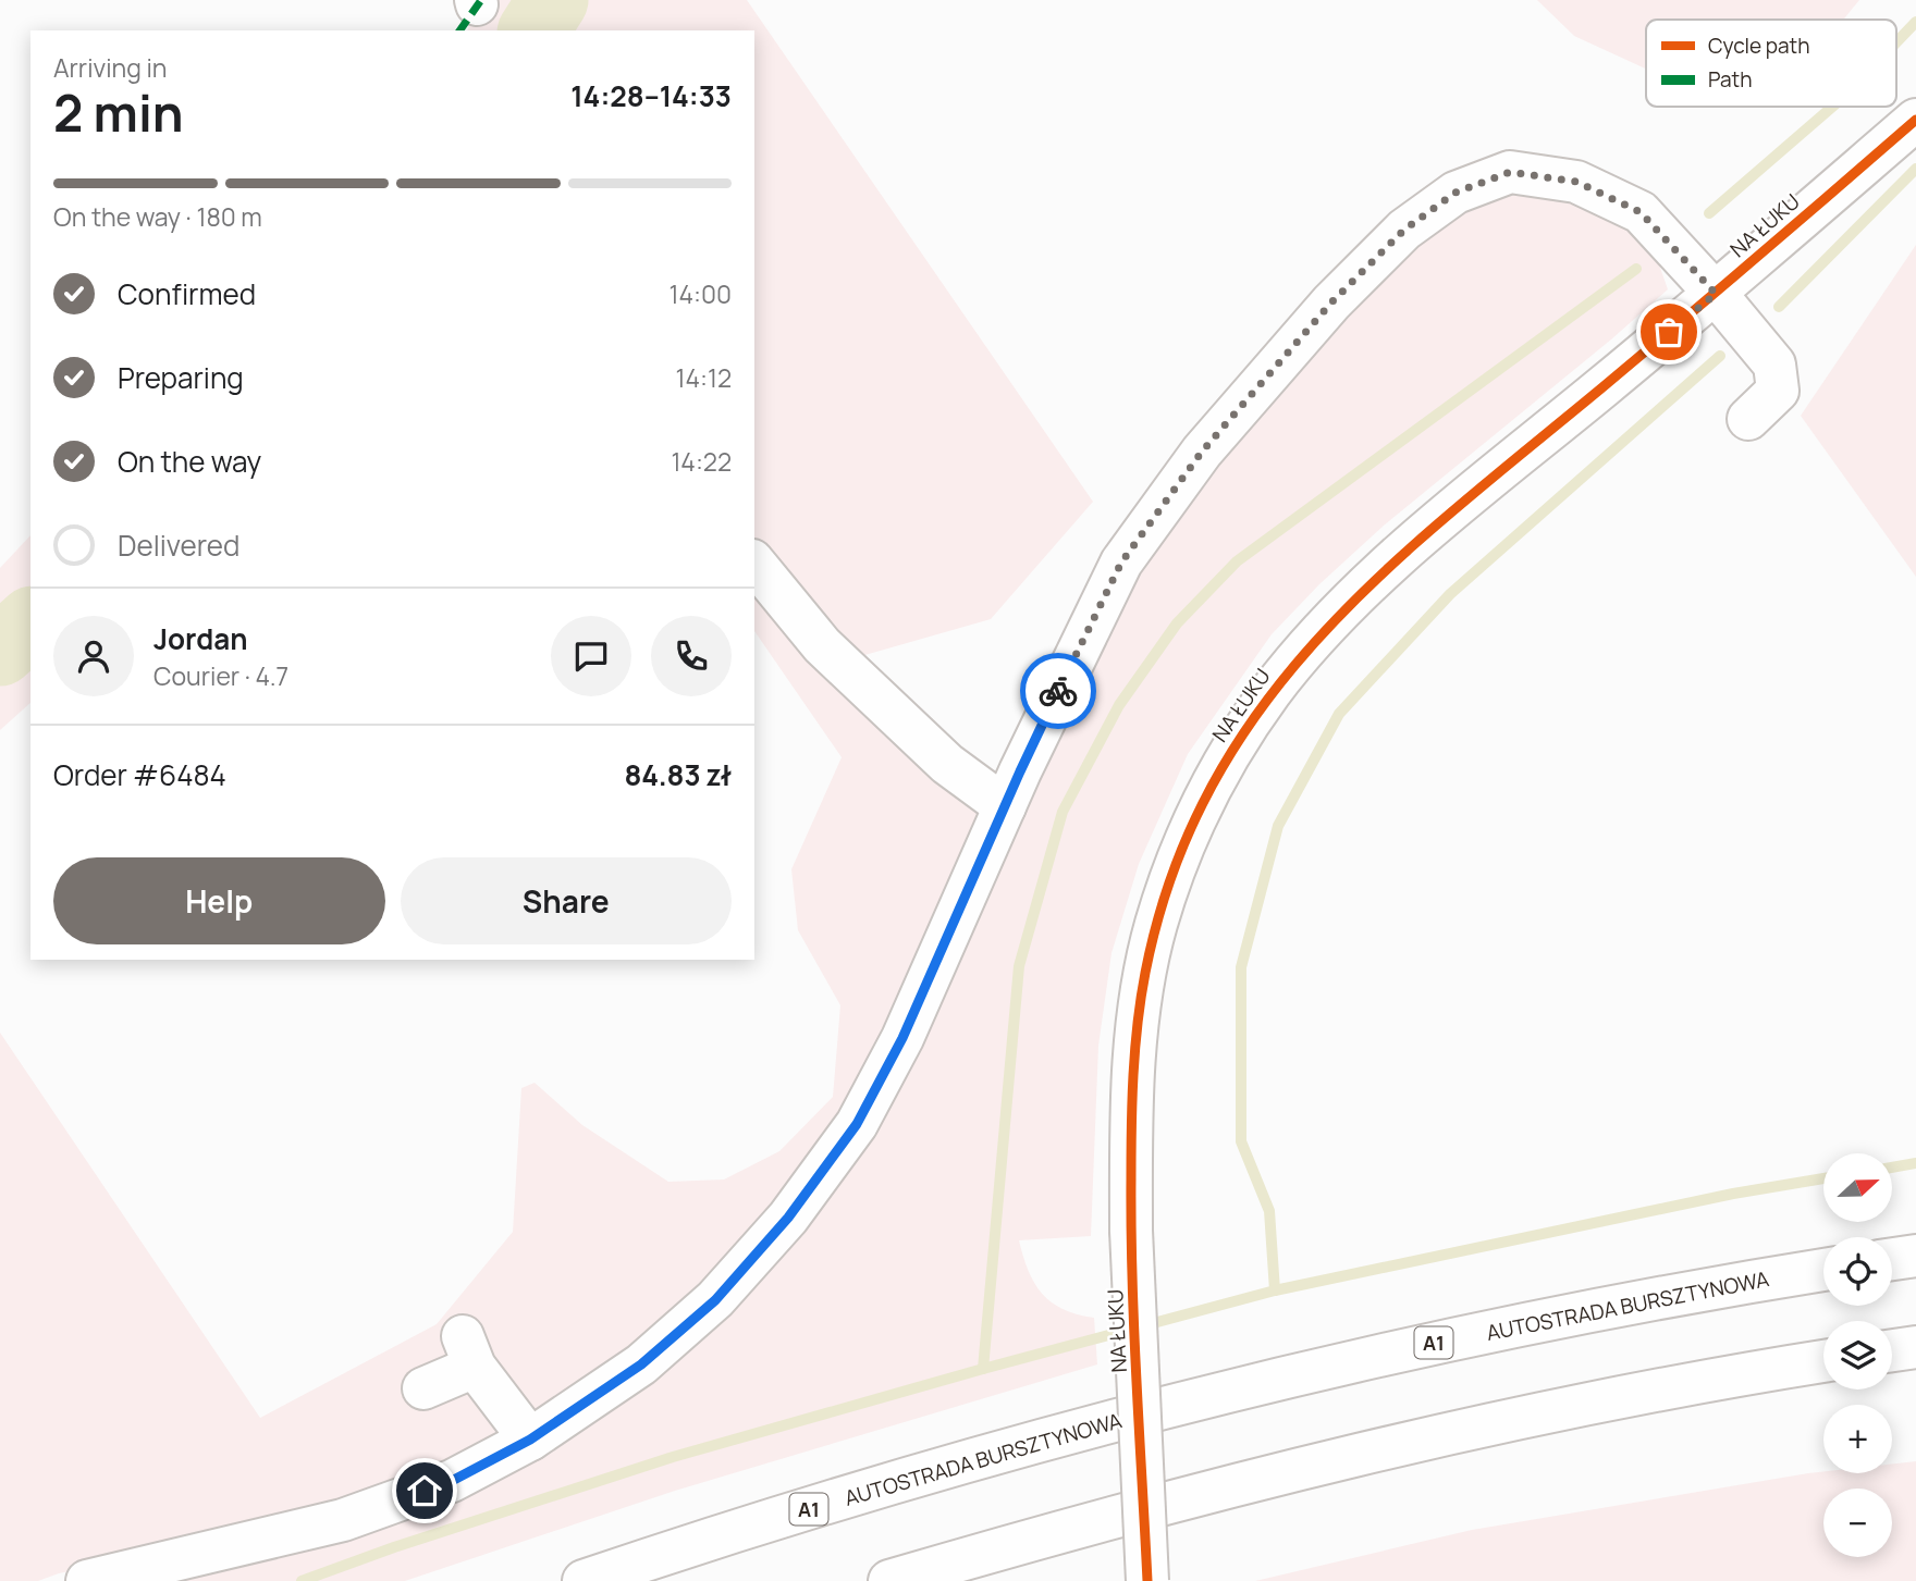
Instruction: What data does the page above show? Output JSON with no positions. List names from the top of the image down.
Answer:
{
  "streets": {
    "main road": ["NA ŁUKU", "AUTOSTRADA BURSZTYNOWA", "A1"]
  },
  "legend": ["Cycle path", "Path"],
  "north": "right",
  "page": {
    "heading": ["2 min", "Arriving in", "14:28–14:33"],
    "panel": [
      "Jordan",
      "Courier · 4.7",
      "Order #6484",
      "84.83 zł"
    ],
    "bar": "On the way · 180 m",
    "list": [
      ["Confirmed", "14:00"],
      ["Preparing", "14:12"],
      ["On the way", "14:22"],
      "Delivered"
    ],
    "buttons": ["Help", "Share"],
    "map_buttons": ["+", "−"]
  }
}
